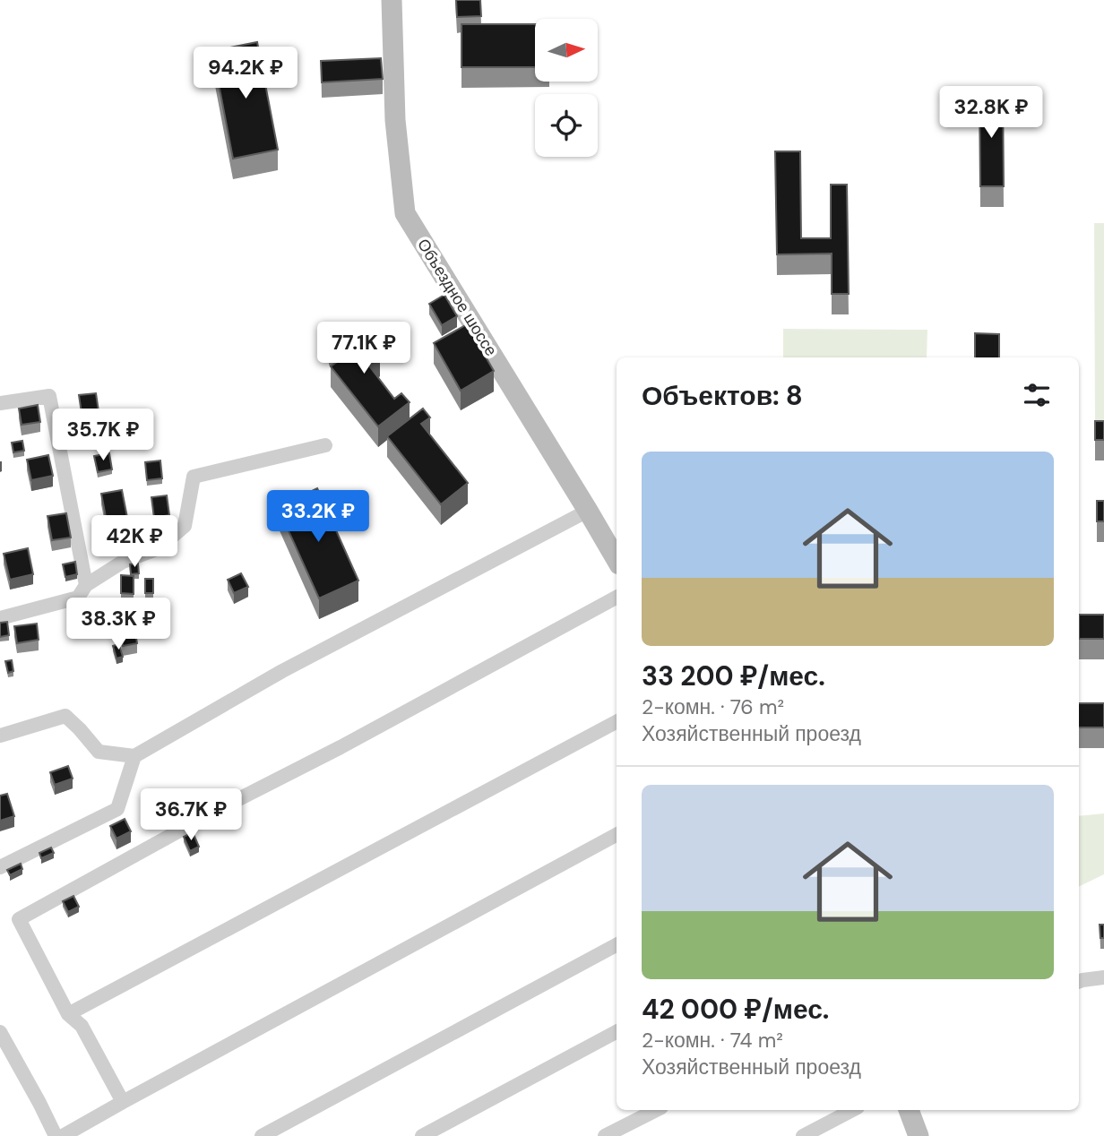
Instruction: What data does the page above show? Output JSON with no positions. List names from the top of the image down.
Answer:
{
  "streets": {
    "main road": ["Объездное шоссе"]
  },
  "north": "right",
  "page": {
    "price": [
      "94.2K ₽",
      "32.8K ₽",
      "77.1K ₽",
      "35.7K ₽",
      "33.2K ₽",
      "42K ₽",
      "38.3K ₽",
      "36.7K ₽"
    ],
    "heading": "Объектов: 8",
    "list": [
      {
        "name": "33 200 ₽/мес.",
        "note": "2-комн. · 76 m² · Хозяйственный проезд"
      },
      {
        "name": "42 000 ₽/мес.",
        "note": "2-комн. · 74 m² · Хозяйственный проезд"
      }
    ]
  }
}
